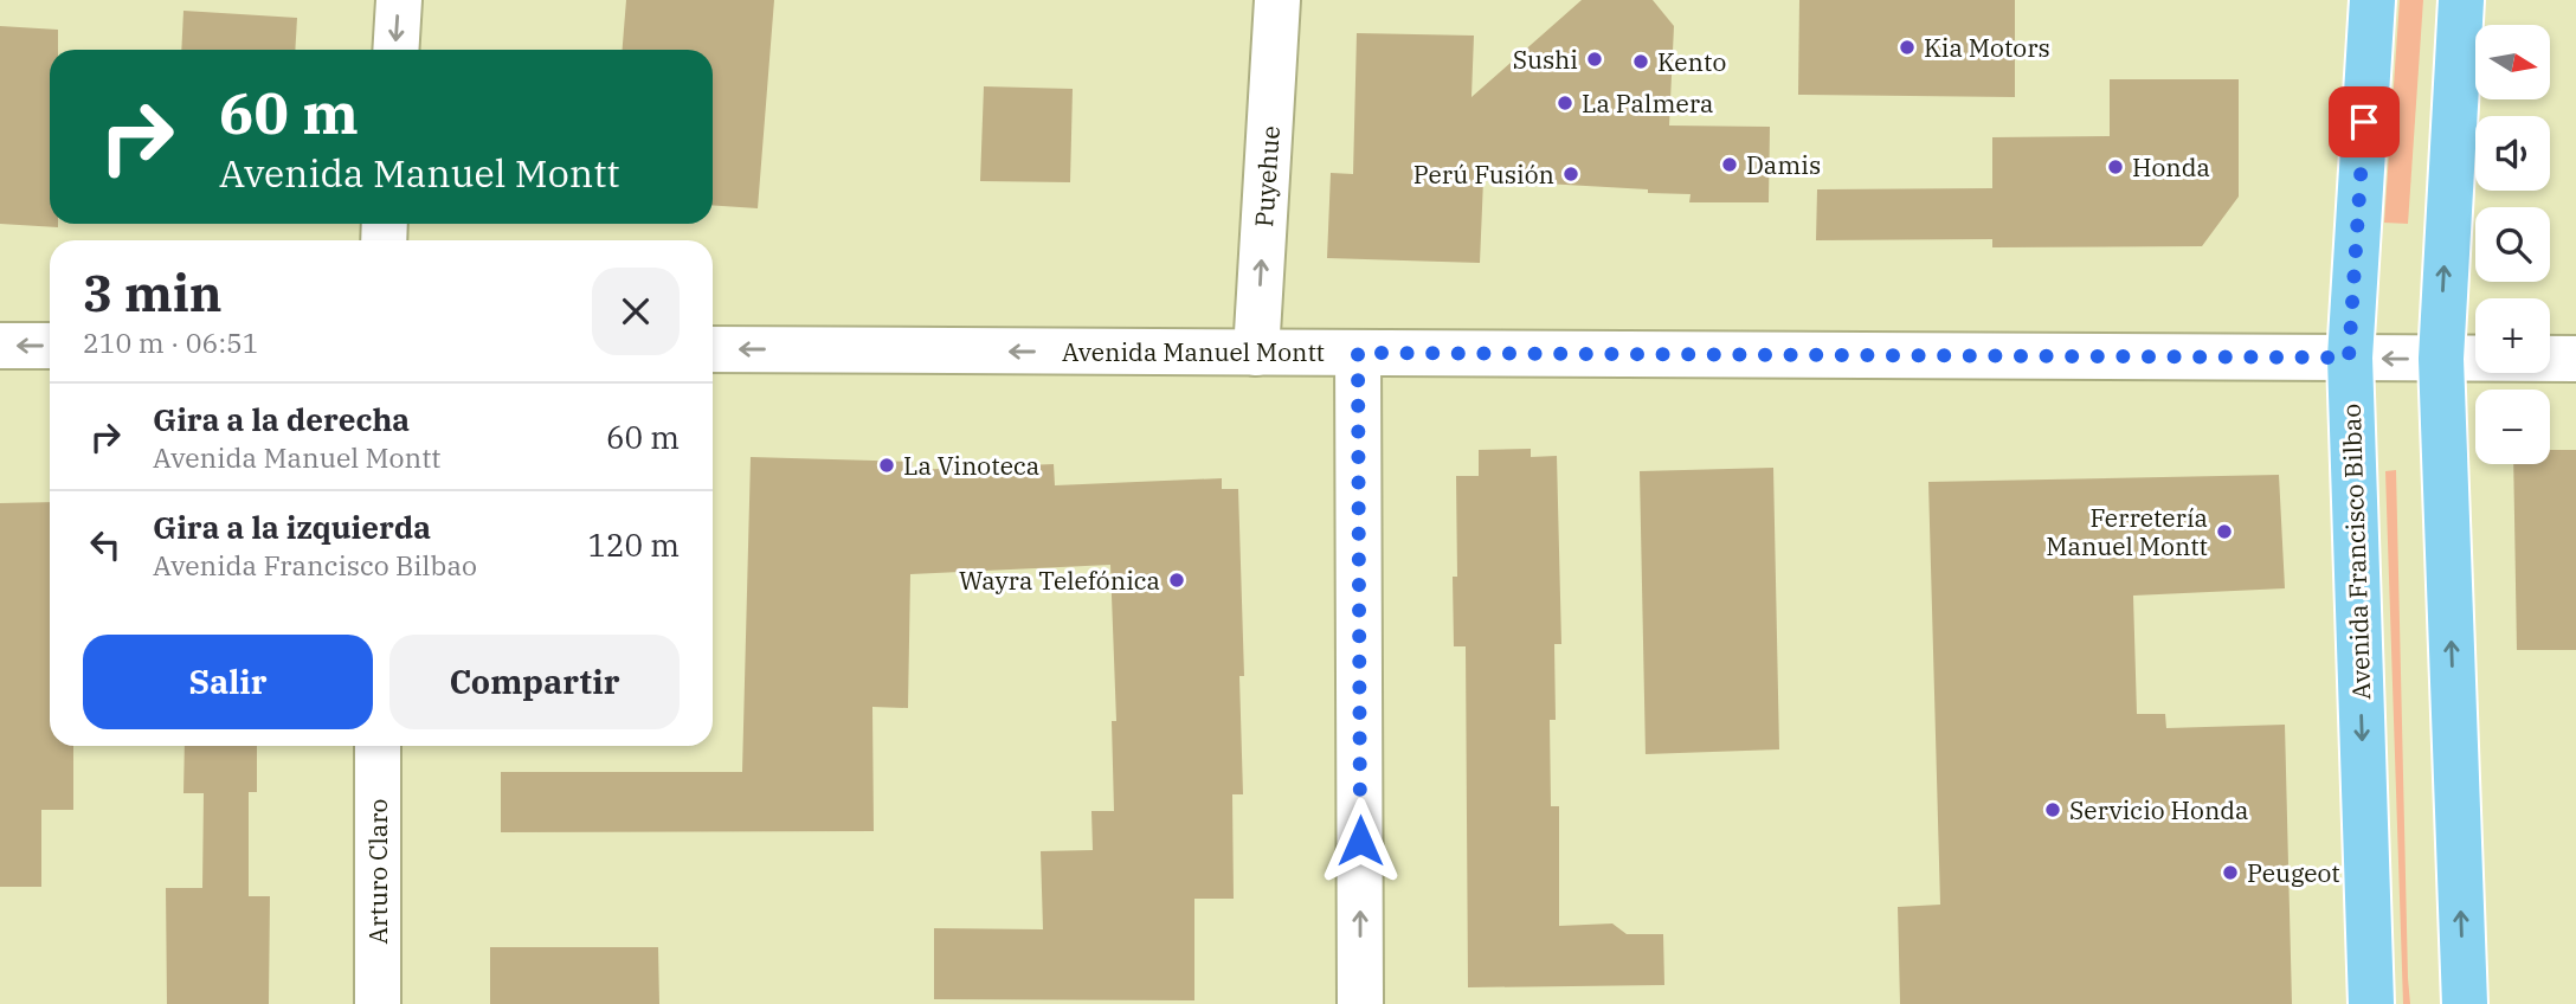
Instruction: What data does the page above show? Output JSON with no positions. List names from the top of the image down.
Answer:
{
  "streets": {
    "main road": [
      "Puyehue",
      "Avenida Manuel Montt",
      "Avenida Francisco Bilbao",
      "Arturo Claro"
    ]
  },
  "crossings": [
    ["Puyehue", "Avenida Manuel Montt"],
    ["Avenida Manuel Montt", "Avenida Francisco Bilbao"]
  ],
  "one_way": ["Puyehue"],
  "places": [
    "Kia Motors",
    "Sushi",
    "Kento",
    "La Palmera",
    "Damis",
    "Honda",
    "Perú Fusión",
    "La Vinoteca",
    "Ferretería Manuel Montt",
    "Wayra Telefónica",
    "Servicio Honda",
    "Peugeot"
  ],
  "north": "right",
  "page": {
    "map_buttons": ["+", "−"],
    "turn": ["60 m", "Avenida Manuel Montt"],
    "heading": ["3 min", "210 m · 06:51"],
    "list": [
      {
        "name": "Gira a la derecha",
        "note": "Avenida Manuel Montt",
        "value": "60 m"
      },
      {
        "name": "Gira a la izquierda",
        "note": "Avenida Francisco Bilbao",
        "value": "120 m"
      }
    ],
    "buttons": ["Salir", "Compartir"]
  }
}
